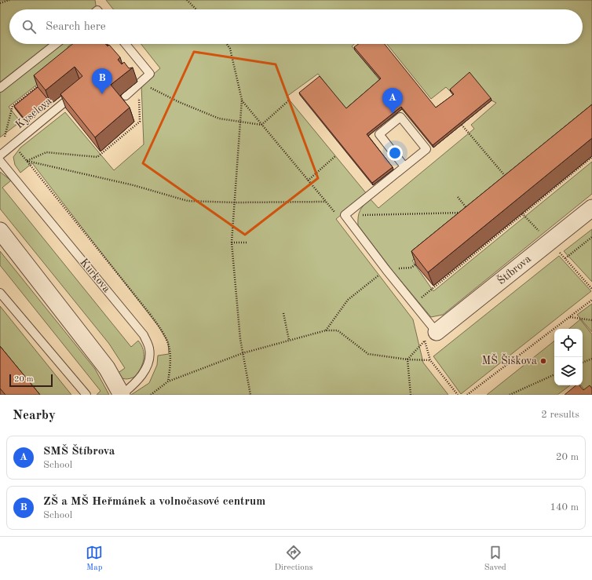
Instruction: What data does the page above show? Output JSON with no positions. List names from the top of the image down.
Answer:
{
  "streets": {
    "street": ["Štíbrova", "Kurkova"],
    "lane": ["Kyselova"]
  },
  "places": ["MŠ Šiškova"],
  "scale_bar": "20 m",
  "page": {
    "search": "Search here",
    "pins": ["B", "A"],
    "scale": "20 m",
    "heading": ["Nearby", "2 results"],
    "list": [
      {
        "mark": "A",
        "name": "SMŠ Štíbrova",
        "note": "School",
        "value": "20 m"
      },
      {
        "mark": "B",
        "name": "ZŠ a MŠ Heřmánek a volnočasové centrum",
        "note": "School",
        "value": "140 m"
      }
    ],
    "nav": ["Map", "Directions", "Saved"]
  }
}
